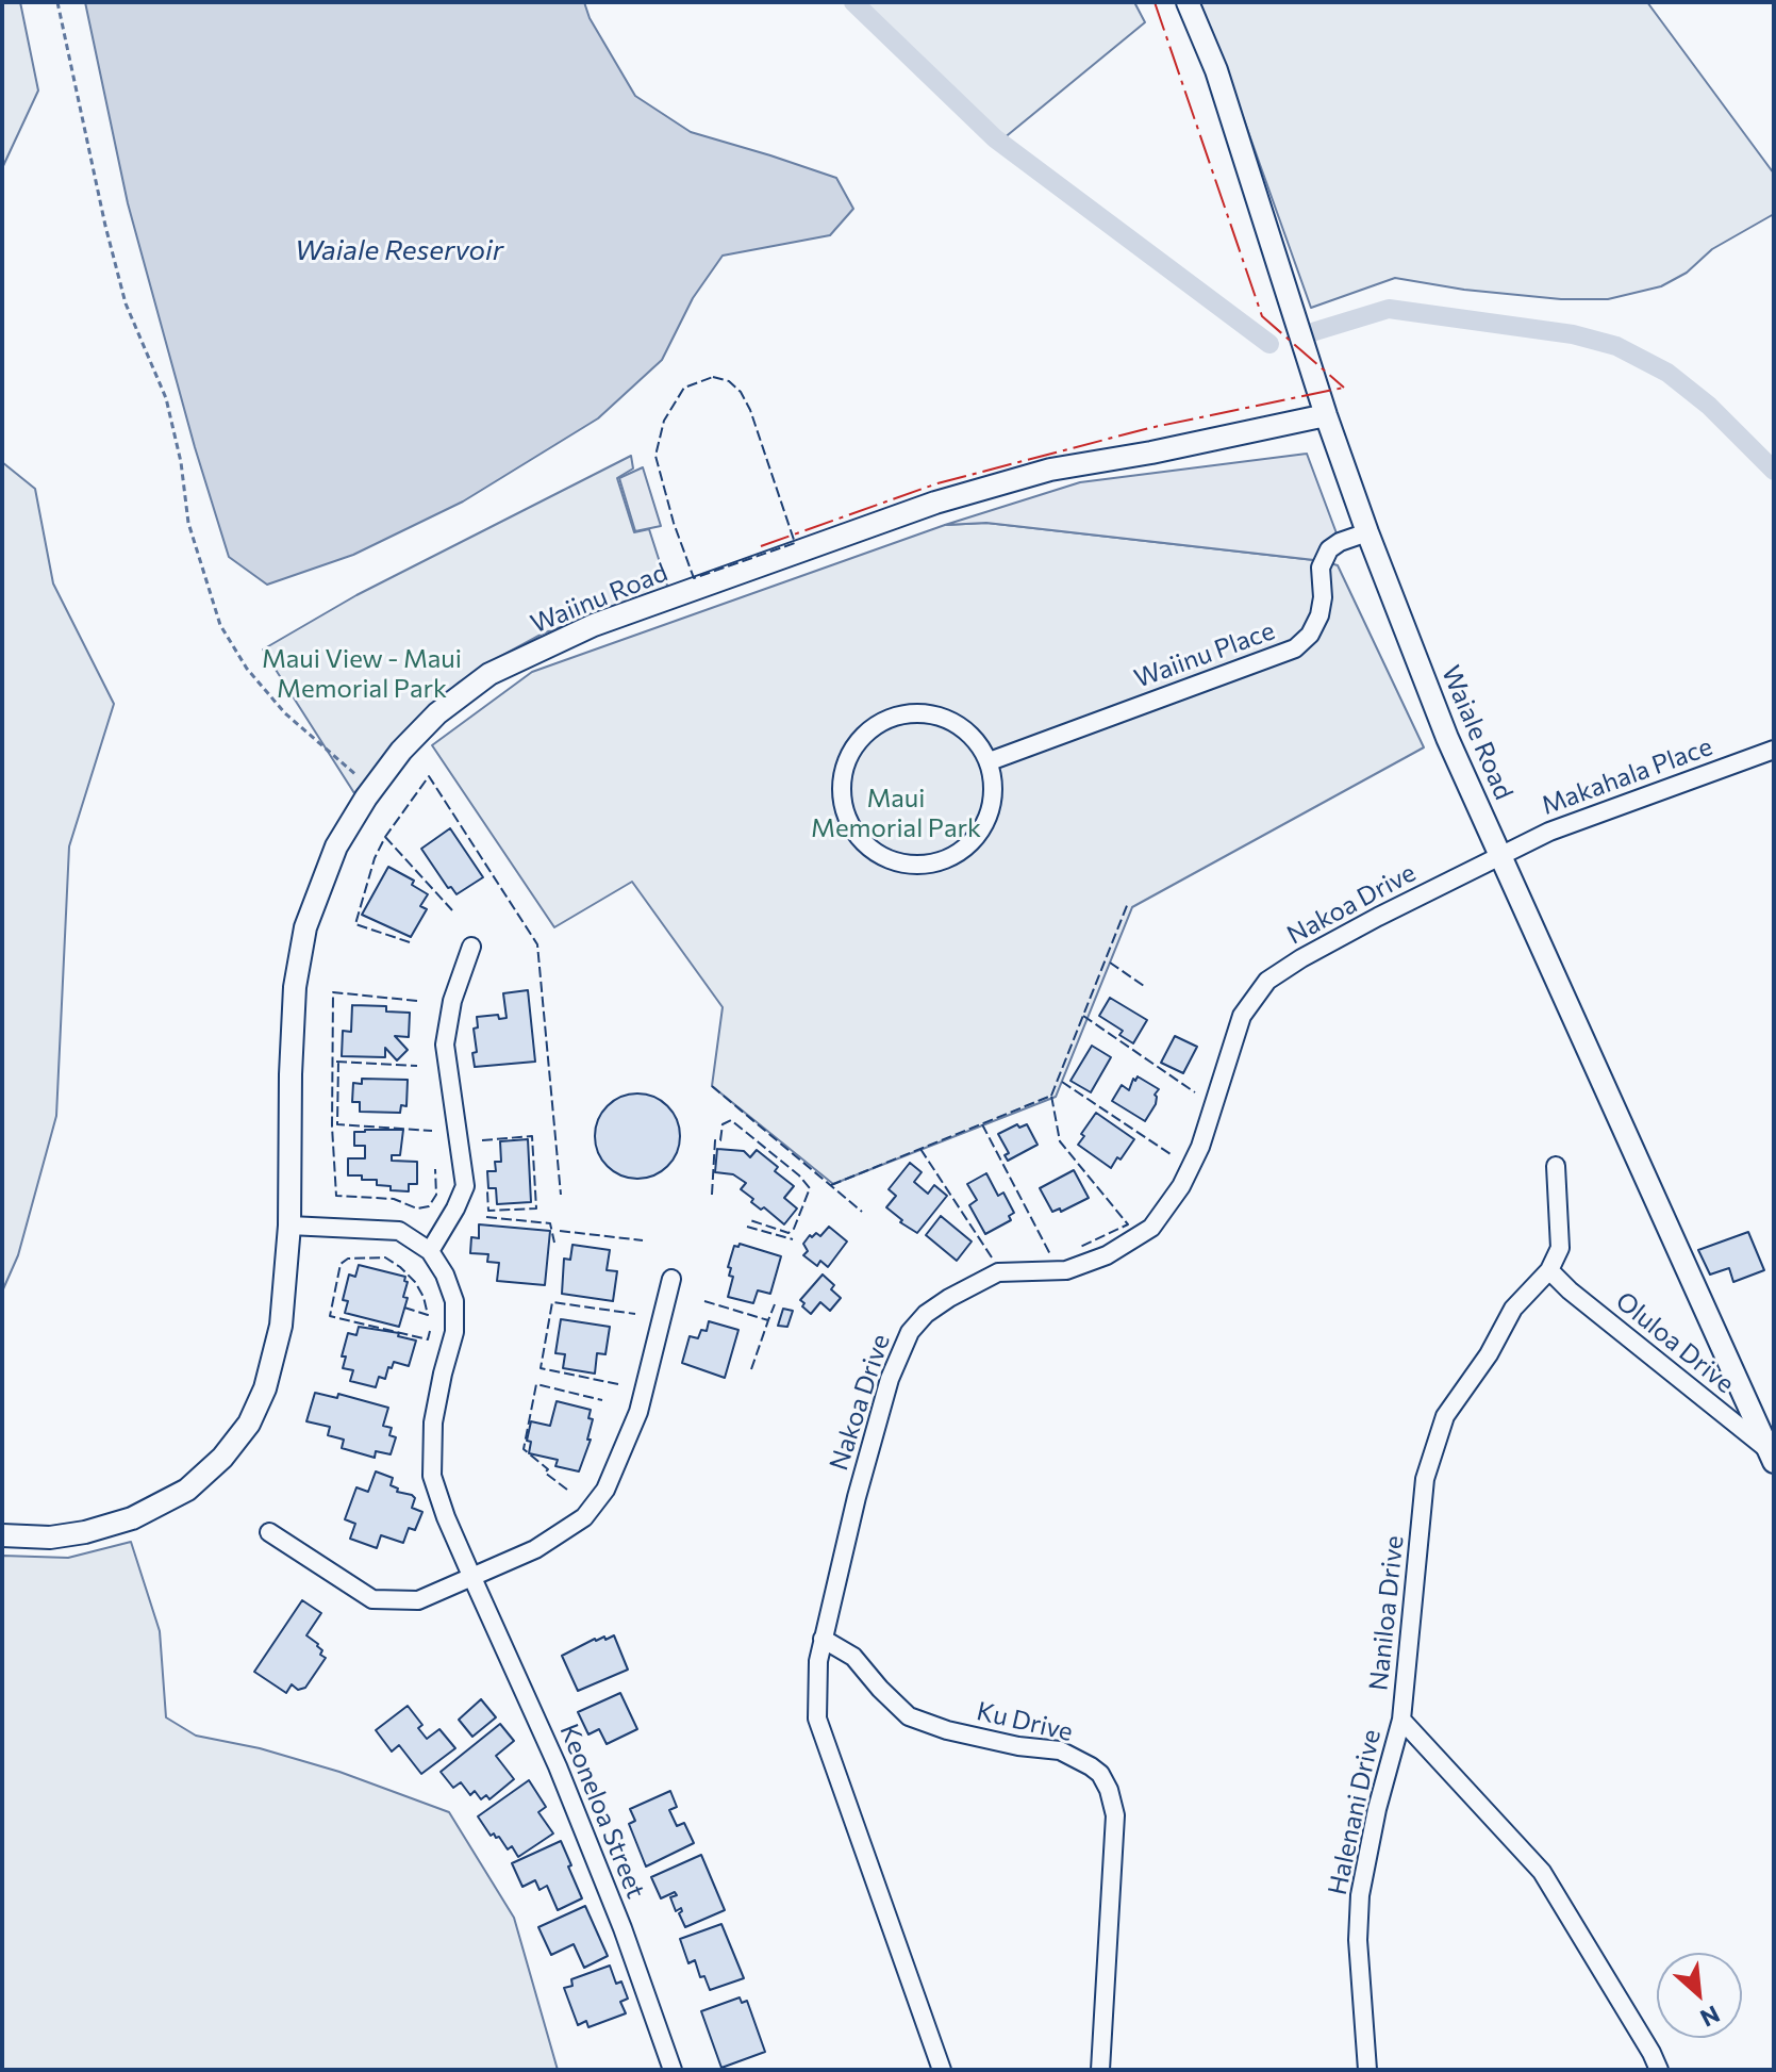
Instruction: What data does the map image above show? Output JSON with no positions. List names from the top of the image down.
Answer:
{
  "streets": {
    "street": [
      "Waiinu Road",
      "Waiinu Place",
      "Waiale Road",
      "Makahala Place",
      "Nakoa Drive",
      "Oluloa Drive",
      "Naniloa Drive",
      "Ku Drive",
      "Keoneloa Street",
      "Halenani Drive"
    ]
  },
  "crossings": [
    ["Waiinu Road", "Waiale Road"],
    ["Waiinu Place", "Waiale Road"],
    ["Waiale Road", "Makahala Place"],
    ["Waiale Road", "Nakoa Drive"],
    ["Waiale Road", "Oluloa Drive"],
    ["Makahala Place", "Nakoa Drive"],
    ["Nakoa Drive", "Ku Drive"],
    ["Oluloa Drive", "Naniloa Drive"],
    ["Naniloa Drive", "Halenani Drive"]
  ],
  "water": ["Waiale Reservoir"],
  "parks": ["Maui View - Maui Memorial Park", "Maui Memorial Park"],
  "north": "bottom right"
}
